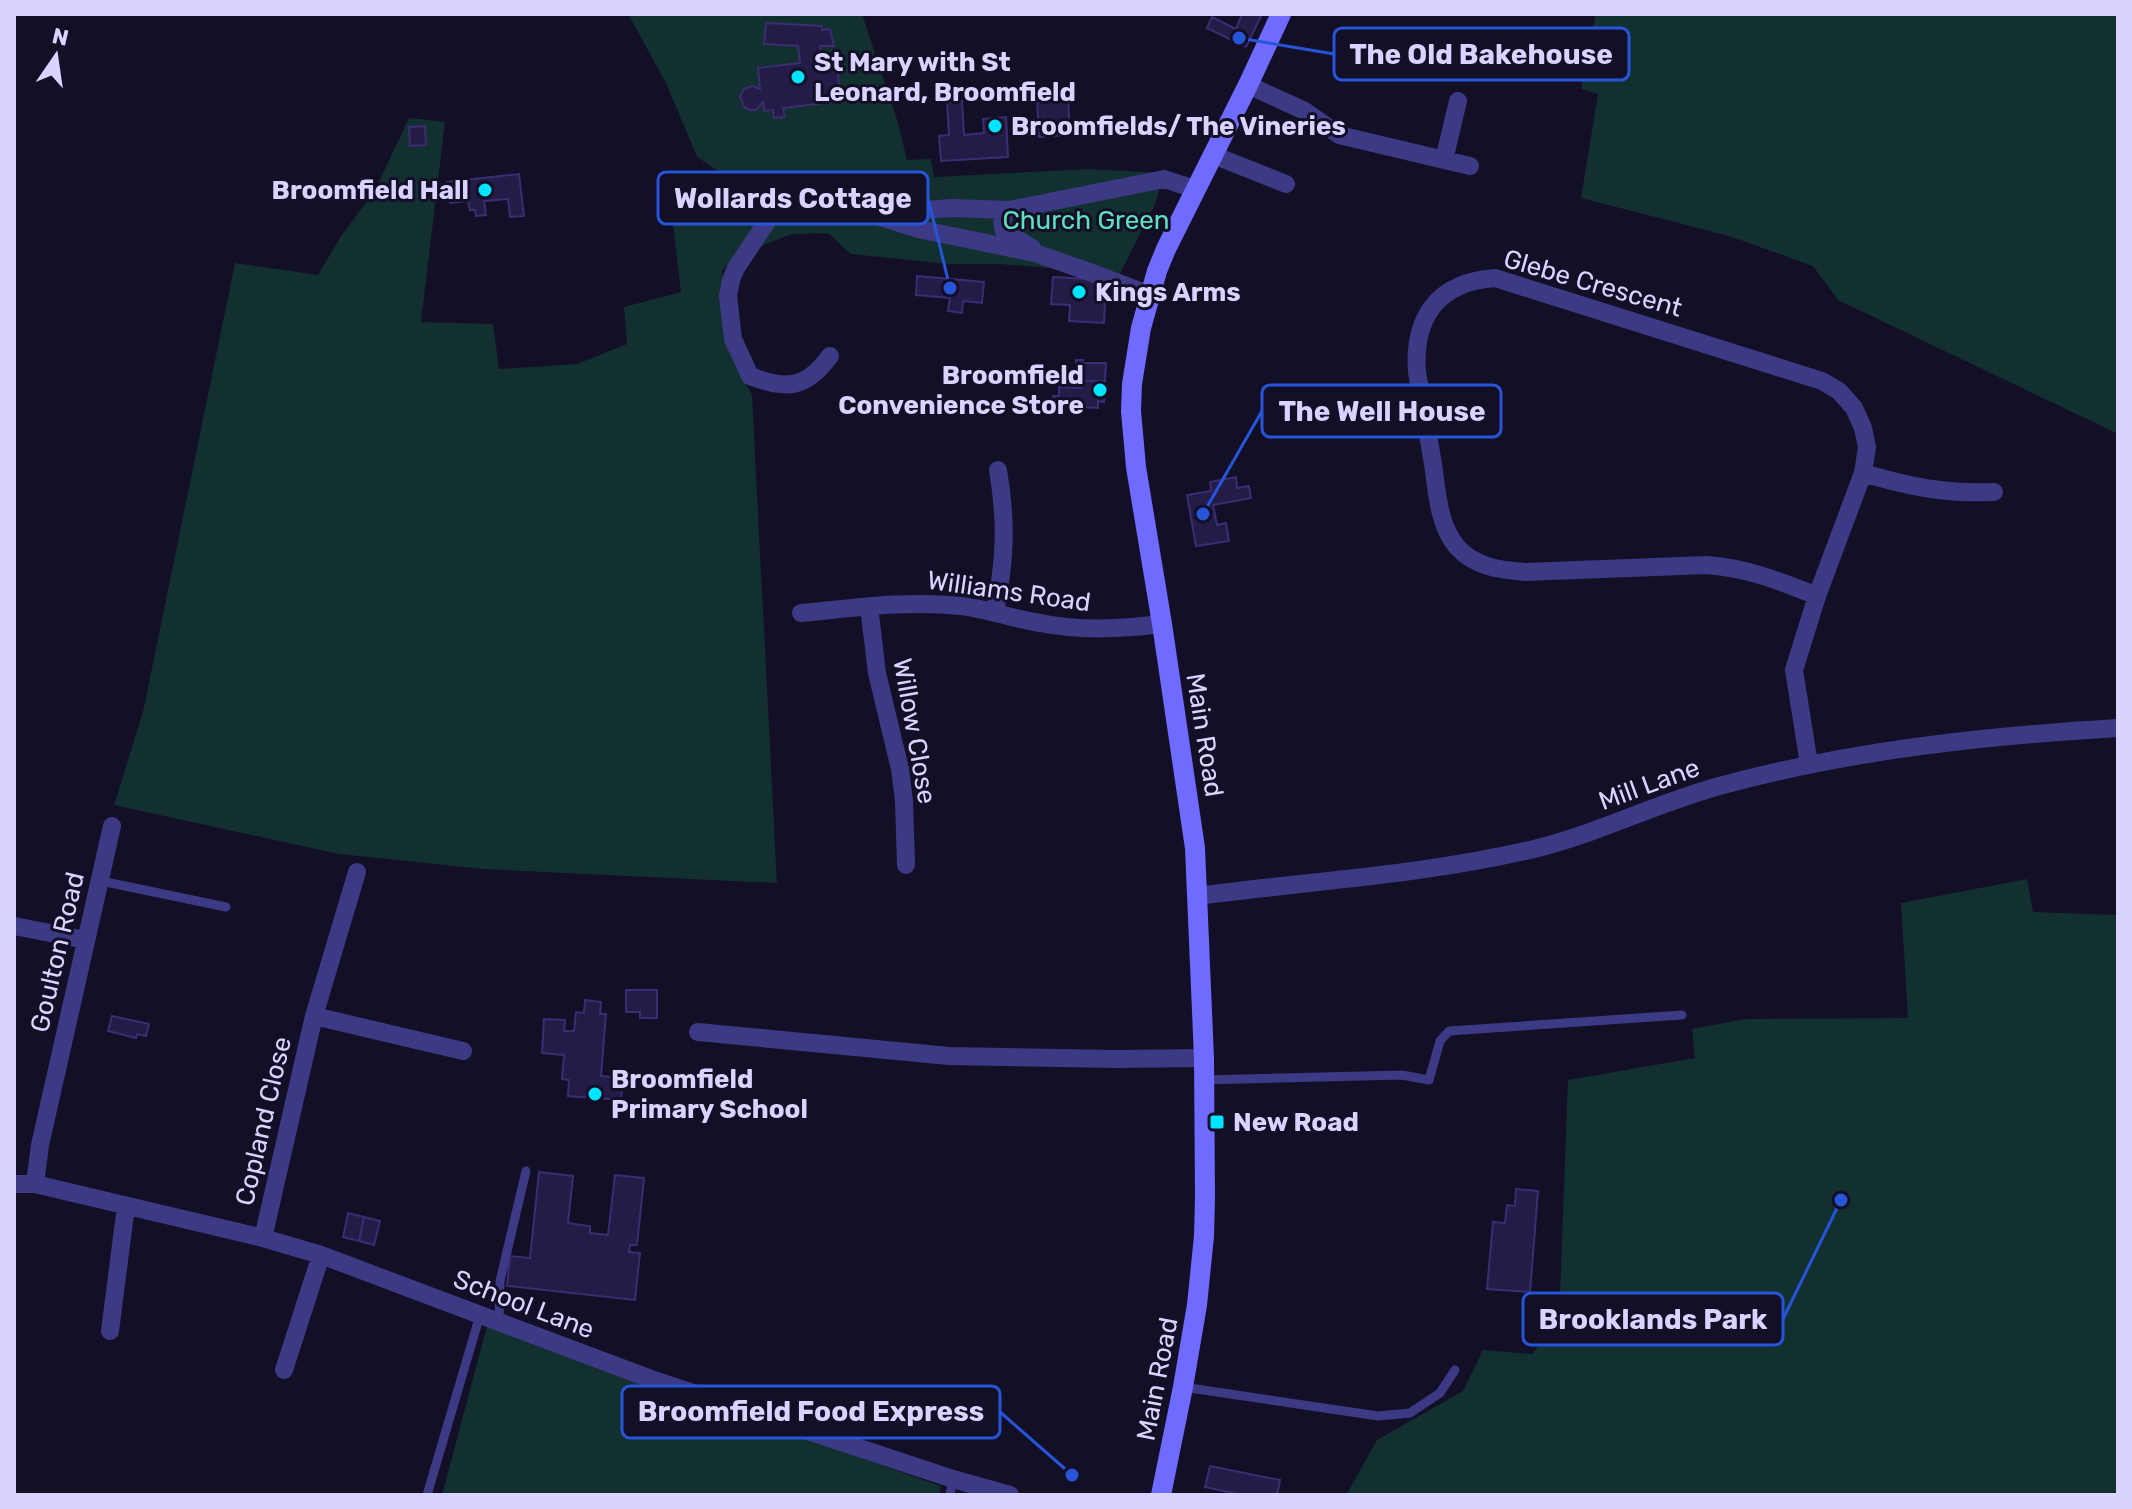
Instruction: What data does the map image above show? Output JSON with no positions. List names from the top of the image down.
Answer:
{
  "streets": {
    "main road": ["Main Road"],
    "street": [
      "Glebe Crescent",
      "Williams Road",
      "Willow Close",
      "Mill Lane",
      "Goulton Road",
      "Copland Close",
      "School Lane"
    ]
  },
  "crossings": [
    ["Glebe Crescent", "Mill Lane"],
    ["Williams Road", "Willow Close"],
    ["Williams Road", "Main Road"],
    ["Main Road", "Mill Lane"],
    ["Goulton Road", "School Lane"],
    ["Copland Close", "School Lane"]
  ],
  "parks": ["Church Green"],
  "places": {
    "other": [
      "The Old Bakehouse",
      "St Mary with St Leonard, Broomfield",
      "Broomfields/ The Vineries",
      "Broomfield Hall",
      "Wollards Cottage",
      "Kings Arms",
      "Broomfield Convenience Store",
      "The Well House",
      "Broomfield Primary School",
      "Brooklands Park",
      "Broomfield Food Express"
    ],
    "transit": ["New Road"]
  },
  "north": "top"
}
